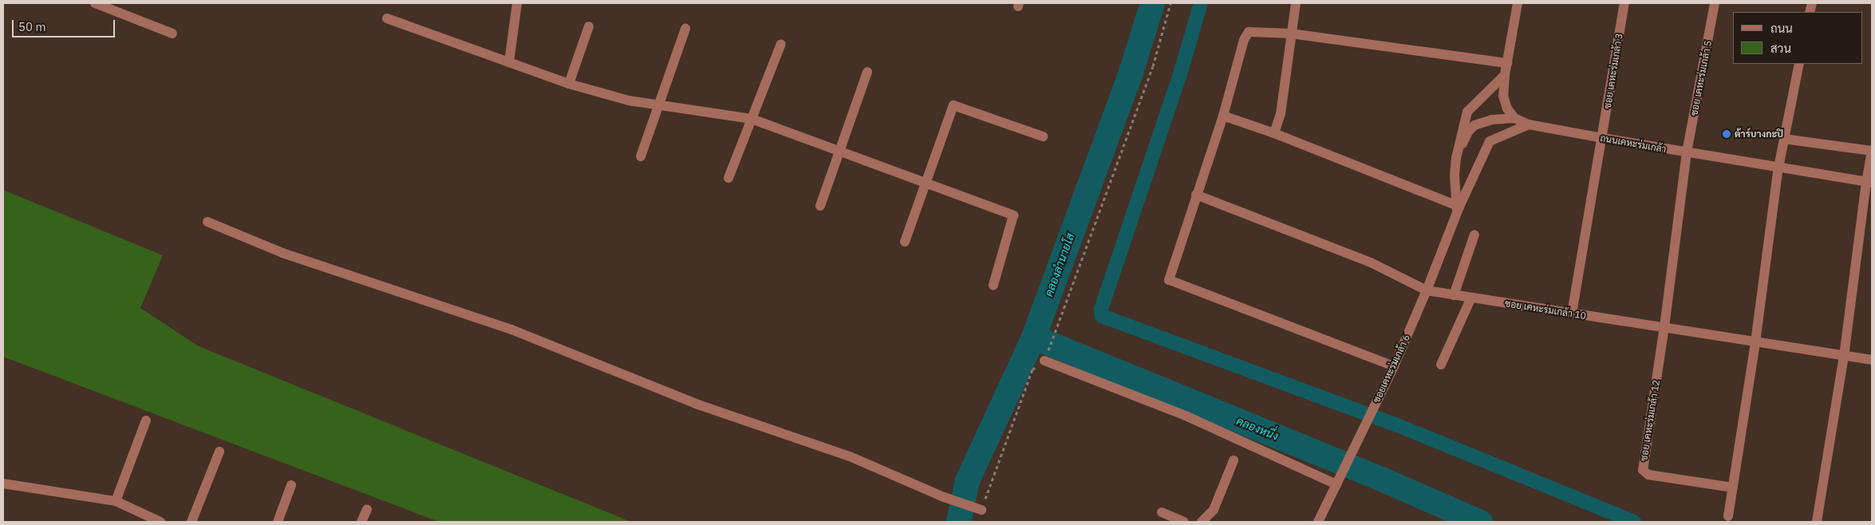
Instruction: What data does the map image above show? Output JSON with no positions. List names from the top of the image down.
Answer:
{
  "streets": {
    "street": [
      "ซอย เคหะร่มเกล้า 3",
      "ซอย เคหะร่มเกล้า 5",
      "ถนนเคหะร่มเกล้า",
      "ซอย เคหะร่มเกล้า 10",
      "ซอยเคหะร่มเกล้า 6",
      "ซอย เคหะร่มเกล้า 12"
    ]
  },
  "crossings": [
    ["ซอย เคหะร่มเกล้า 3", "ถนนเคหะร่มเกล้า"],
    ["ซอย เคหะร่มเกล้า 3", "ซอย เคหะร่มเกล้า 10"],
    ["ซอย เคหะร่มเกล้า 5", "ถนนเคหะร่มเกล้า"],
    ["ถนนเคหะร่มเกล้า", "ซอยเคหะร่มเกล้า 6"],
    ["ซอย เคหะร่มเกล้า 10", "ซอยเคหะร่มเกล้า 6"],
    ["ซอย เคหะร่มเกล้า 10", "ซอย เคหะร่มเกล้า 12"]
  ],
  "water": ["คลองลำนายโส", "คลองหนึ่ง"],
  "places": ["ต้าร์บางกะปิ"],
  "legend": ["ถนน", "สวน"],
  "scale_bar": "50 m"
}
